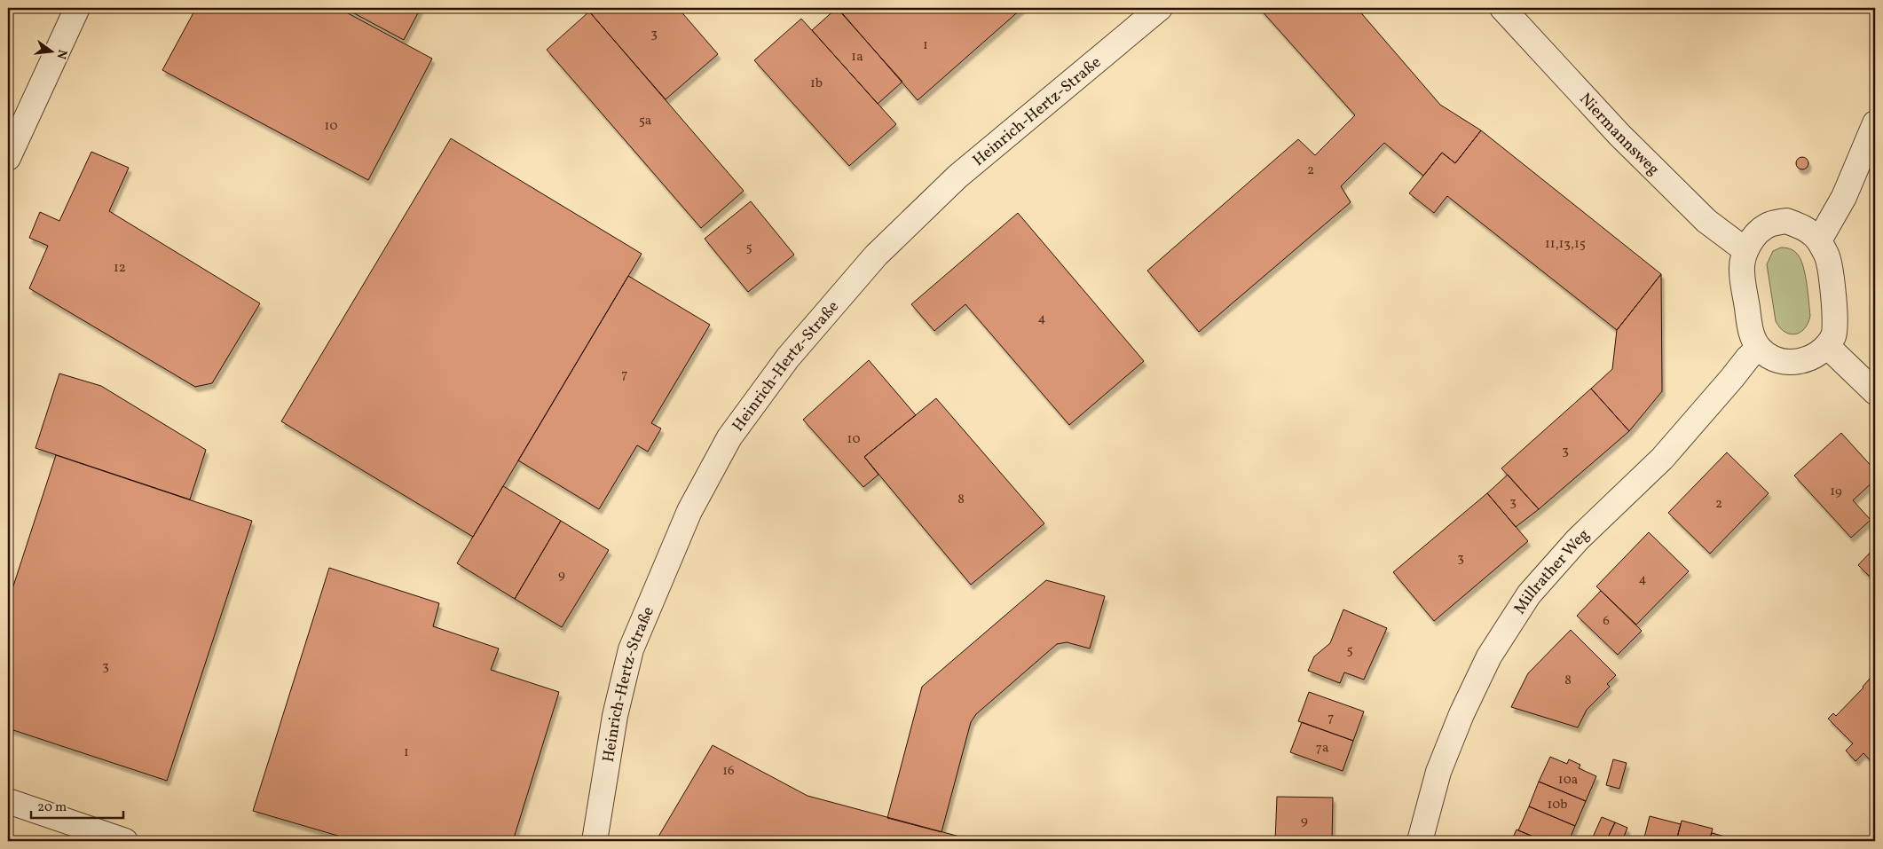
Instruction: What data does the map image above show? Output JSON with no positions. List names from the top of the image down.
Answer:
{
  "streets": {
    "street": ["Heinrich-Hertz-Straße", "Niermannsweg", "Millrather Weg"]
  },
  "crossings": [
    ["Niermannsweg", "Millrather Weg"]
  ],
  "house_numbers": [
    "3",
    "1",
    "1a",
    "1b",
    "5a",
    "10",
    "2",
    "11,13,15",
    "5",
    "12",
    "4",
    "7",
    "10",
    "3",
    "19",
    "8",
    "3",
    "2",
    "3",
    "9",
    "4",
    "6",
    "5",
    "3",
    "8",
    "7",
    "7a",
    "1",
    "16",
    "10a",
    "10b",
    "9"
  ],
  "scale_bar": "20 m",
  "north": "right"
}
